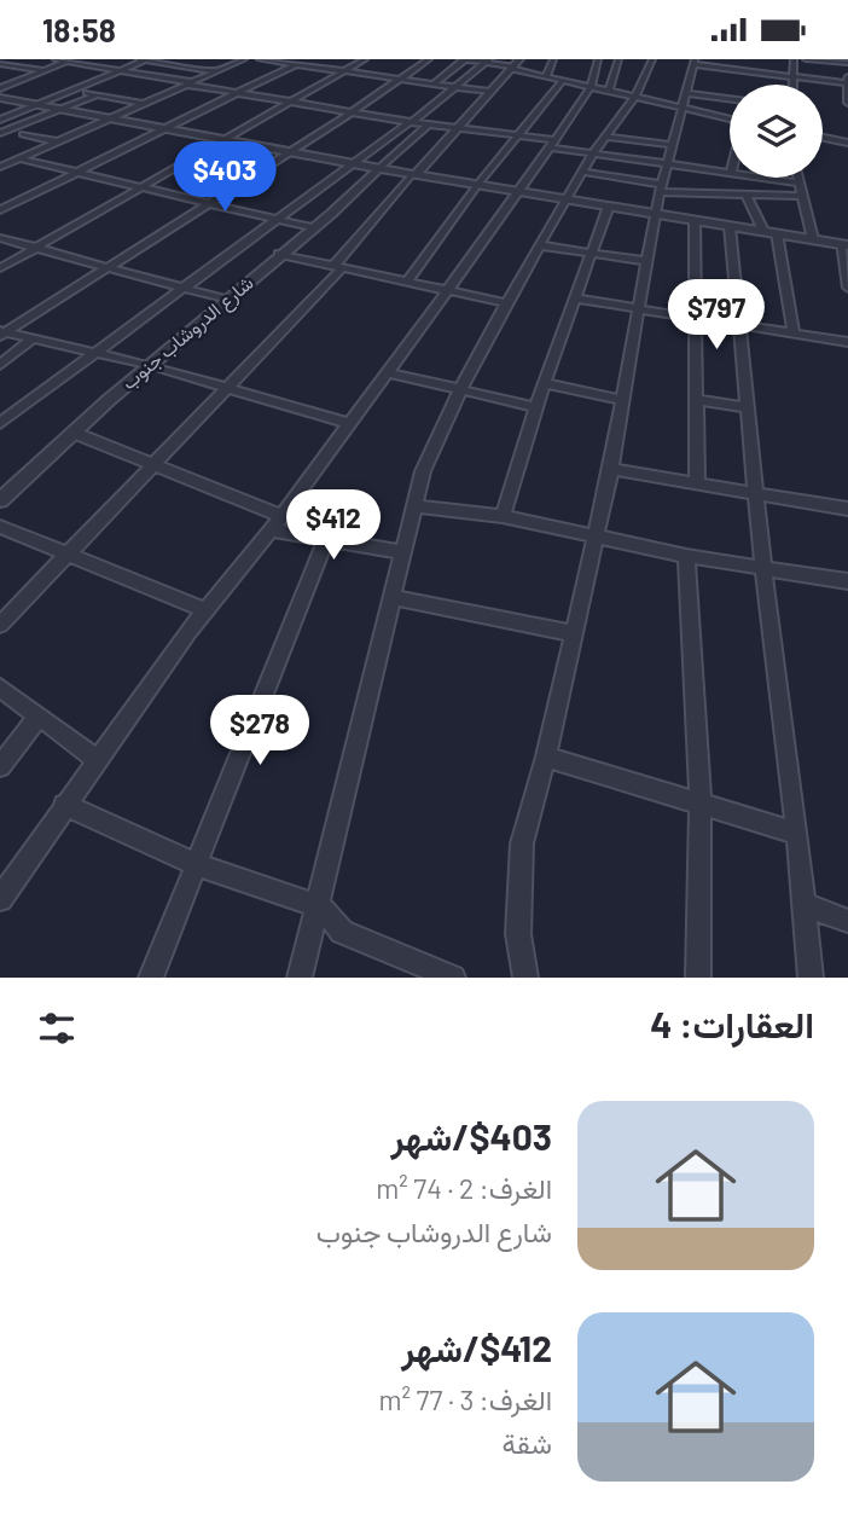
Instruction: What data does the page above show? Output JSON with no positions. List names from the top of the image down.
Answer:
{
  "streets": {
    "street": ["شارع الدروشاب جنوب"]
  },
  "page": {
    "status": "18:58",
    "price": [
      "$403",
      "$797",
      "$412",
      "$278"
    ],
    "heading": "العقارات: 4",
    "list": [
      {
        "name": "$403/شهر",
        "note": "الغرف: 2 · 74 m² · شارع الدروشاب جنوب"
      },
      {
        "name": "$412/شهر",
        "note": "الغرف: 3 · 77 m² · شقة"
      }
    ]
  }
}
